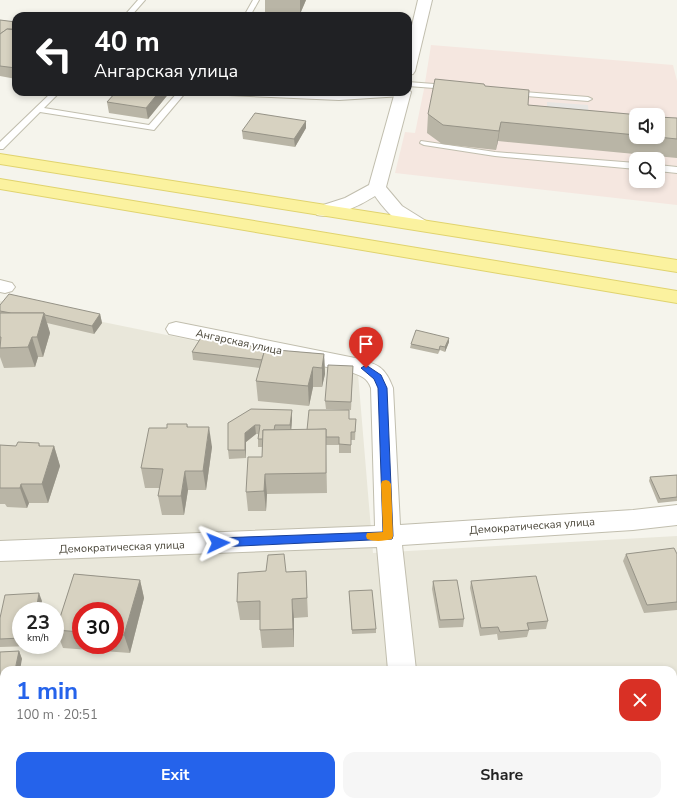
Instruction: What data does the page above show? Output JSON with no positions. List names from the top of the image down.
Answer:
{
  "streets": {
    "street": ["Ангарская улица", "Демократическая улица"]
  },
  "crossings": [
    ["Ангарская улица", "Демократическая улица"]
  ],
  "page": {
    "turn": ["40 m", "Ангарская улица"],
    "speed": "23 km/h",
    "limit": "30",
    "heading": ["1 min", "100 m · 20:51"],
    "buttons": ["Exit", "Share"]
  }
}
